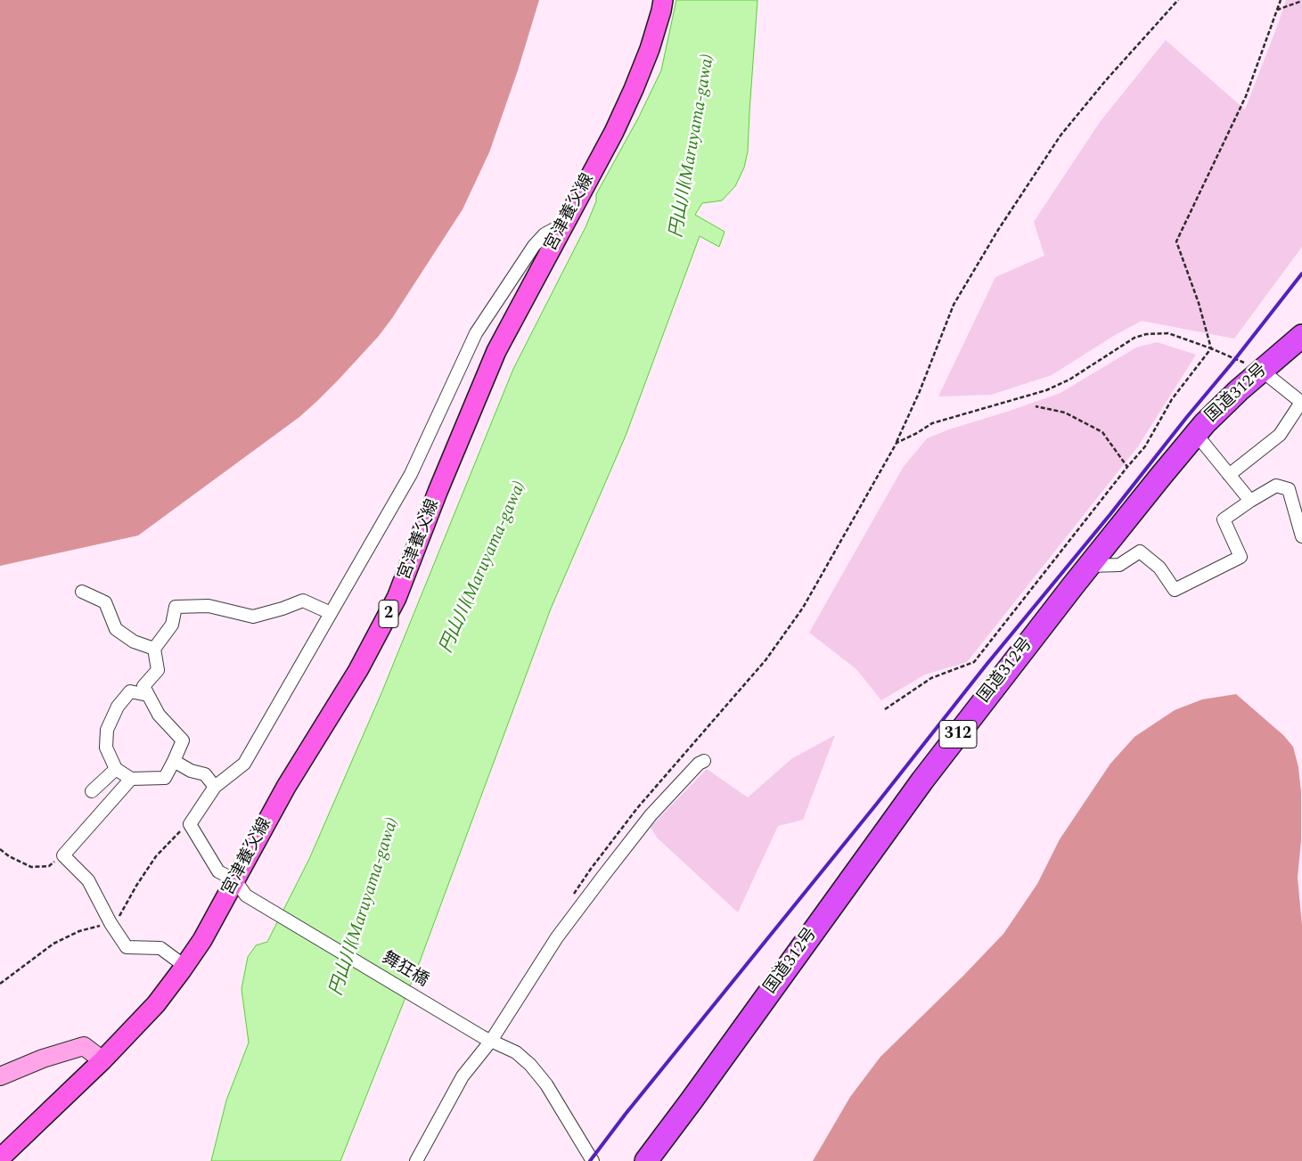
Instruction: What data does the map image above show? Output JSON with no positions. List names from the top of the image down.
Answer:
{
  "streets": {
    "highway": ["国道312号", "312"],
    "main road": ["宮津養父線", "2"],
    "street": ["舞狂橋"]
  },
  "crossings": [
    ["宮津養父線", "舞狂橋"]
  ],
  "water": ["円山川(Maruyama-gawa)"]
}
